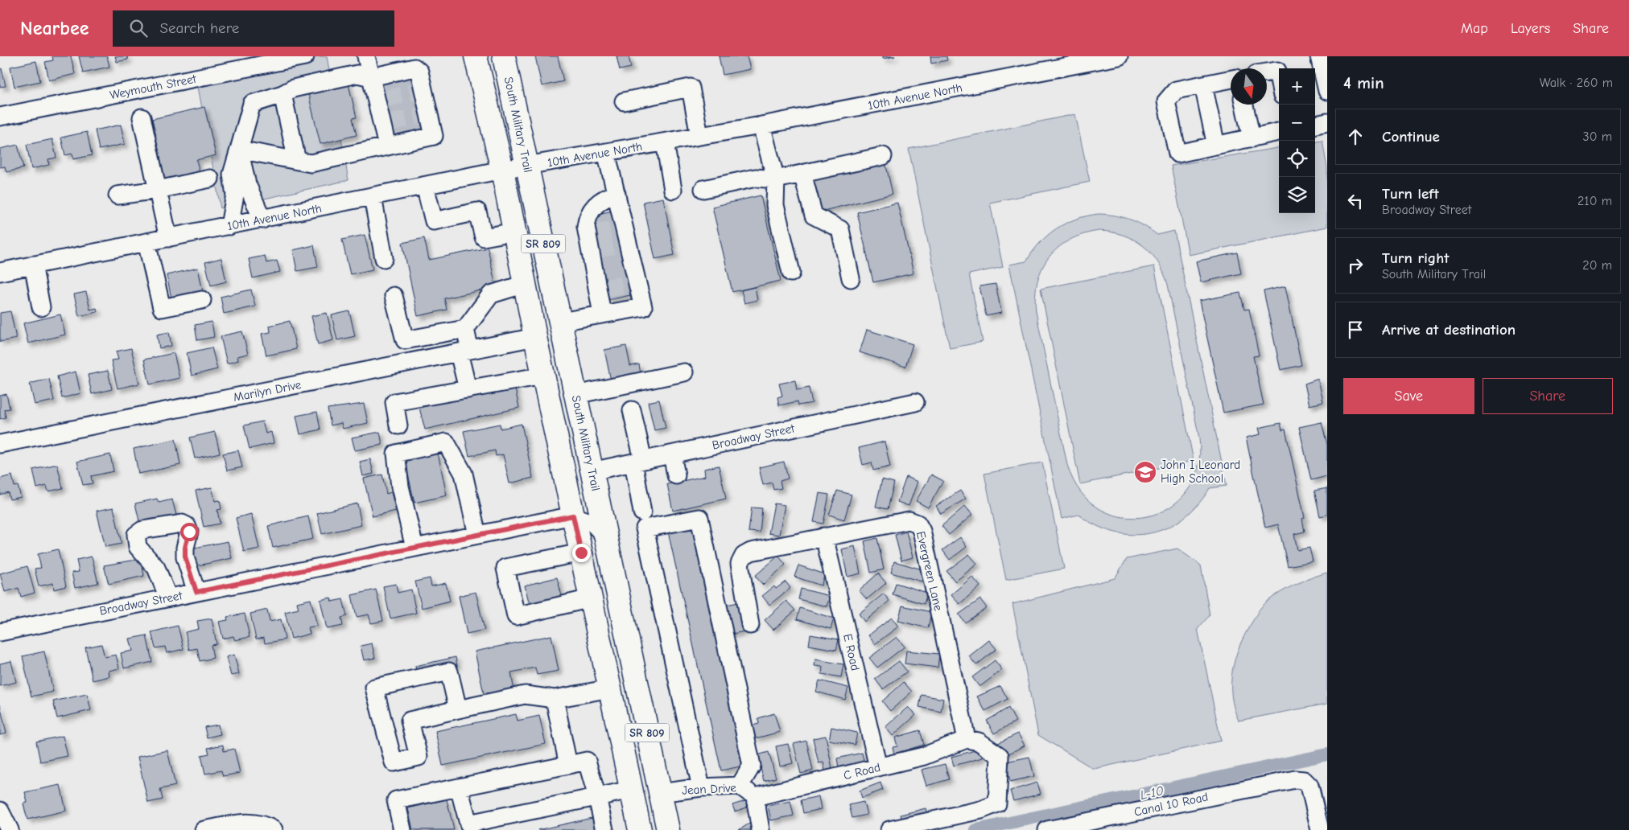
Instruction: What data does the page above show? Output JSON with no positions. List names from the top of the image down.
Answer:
{
  "streets": {
    "main road": ["South Military Trail", "SR 809"],
    "street": [
      "Weymouth Street",
      "10th Avenue North",
      "Marilyn Drive",
      "Broadway Street",
      "Evergreen Lane",
      "E Road",
      "C Road",
      "Jean Drive",
      "Canal 10 Road"
    ]
  },
  "crossings": [
    ["10th Avenue North", "South Military Trail"],
    ["10th Avenue North", "SR 809"],
    ["South Military Trail", "Broadway Street"],
    ["South Military Trail", "Jean Drive"],
    ["SR 809", "Marilyn Drive"],
    ["SR 809", "Broadway Street"],
    ["Evergreen Lane", "E Road"],
    ["Evergreen Lane", "C Road"],
    ["E Road", "C Road"],
    ["C Road", "Jean Drive"]
  ],
  "water": ["L-10"],
  "places": {
    "school or university": ["John I Leonard High School"]
  },
  "north": "bottom",
  "page": {
    "header": "Nearbee",
    "search": "Search here",
    "nav": ["Map", "Layers", "Share"],
    "heading": ["4 min", "Walk · 260 m"],
    "map_buttons": ["+", "−"],
    "list": [
      ["Continue", "30 m"],
      ["Turn left", "Broadway Street", "210 m"],
      ["Turn right", "South Military Trail", "20 m"],
      "Arrive at destination"
    ],
    "buttons": ["Save", "Share"]
  }
}
